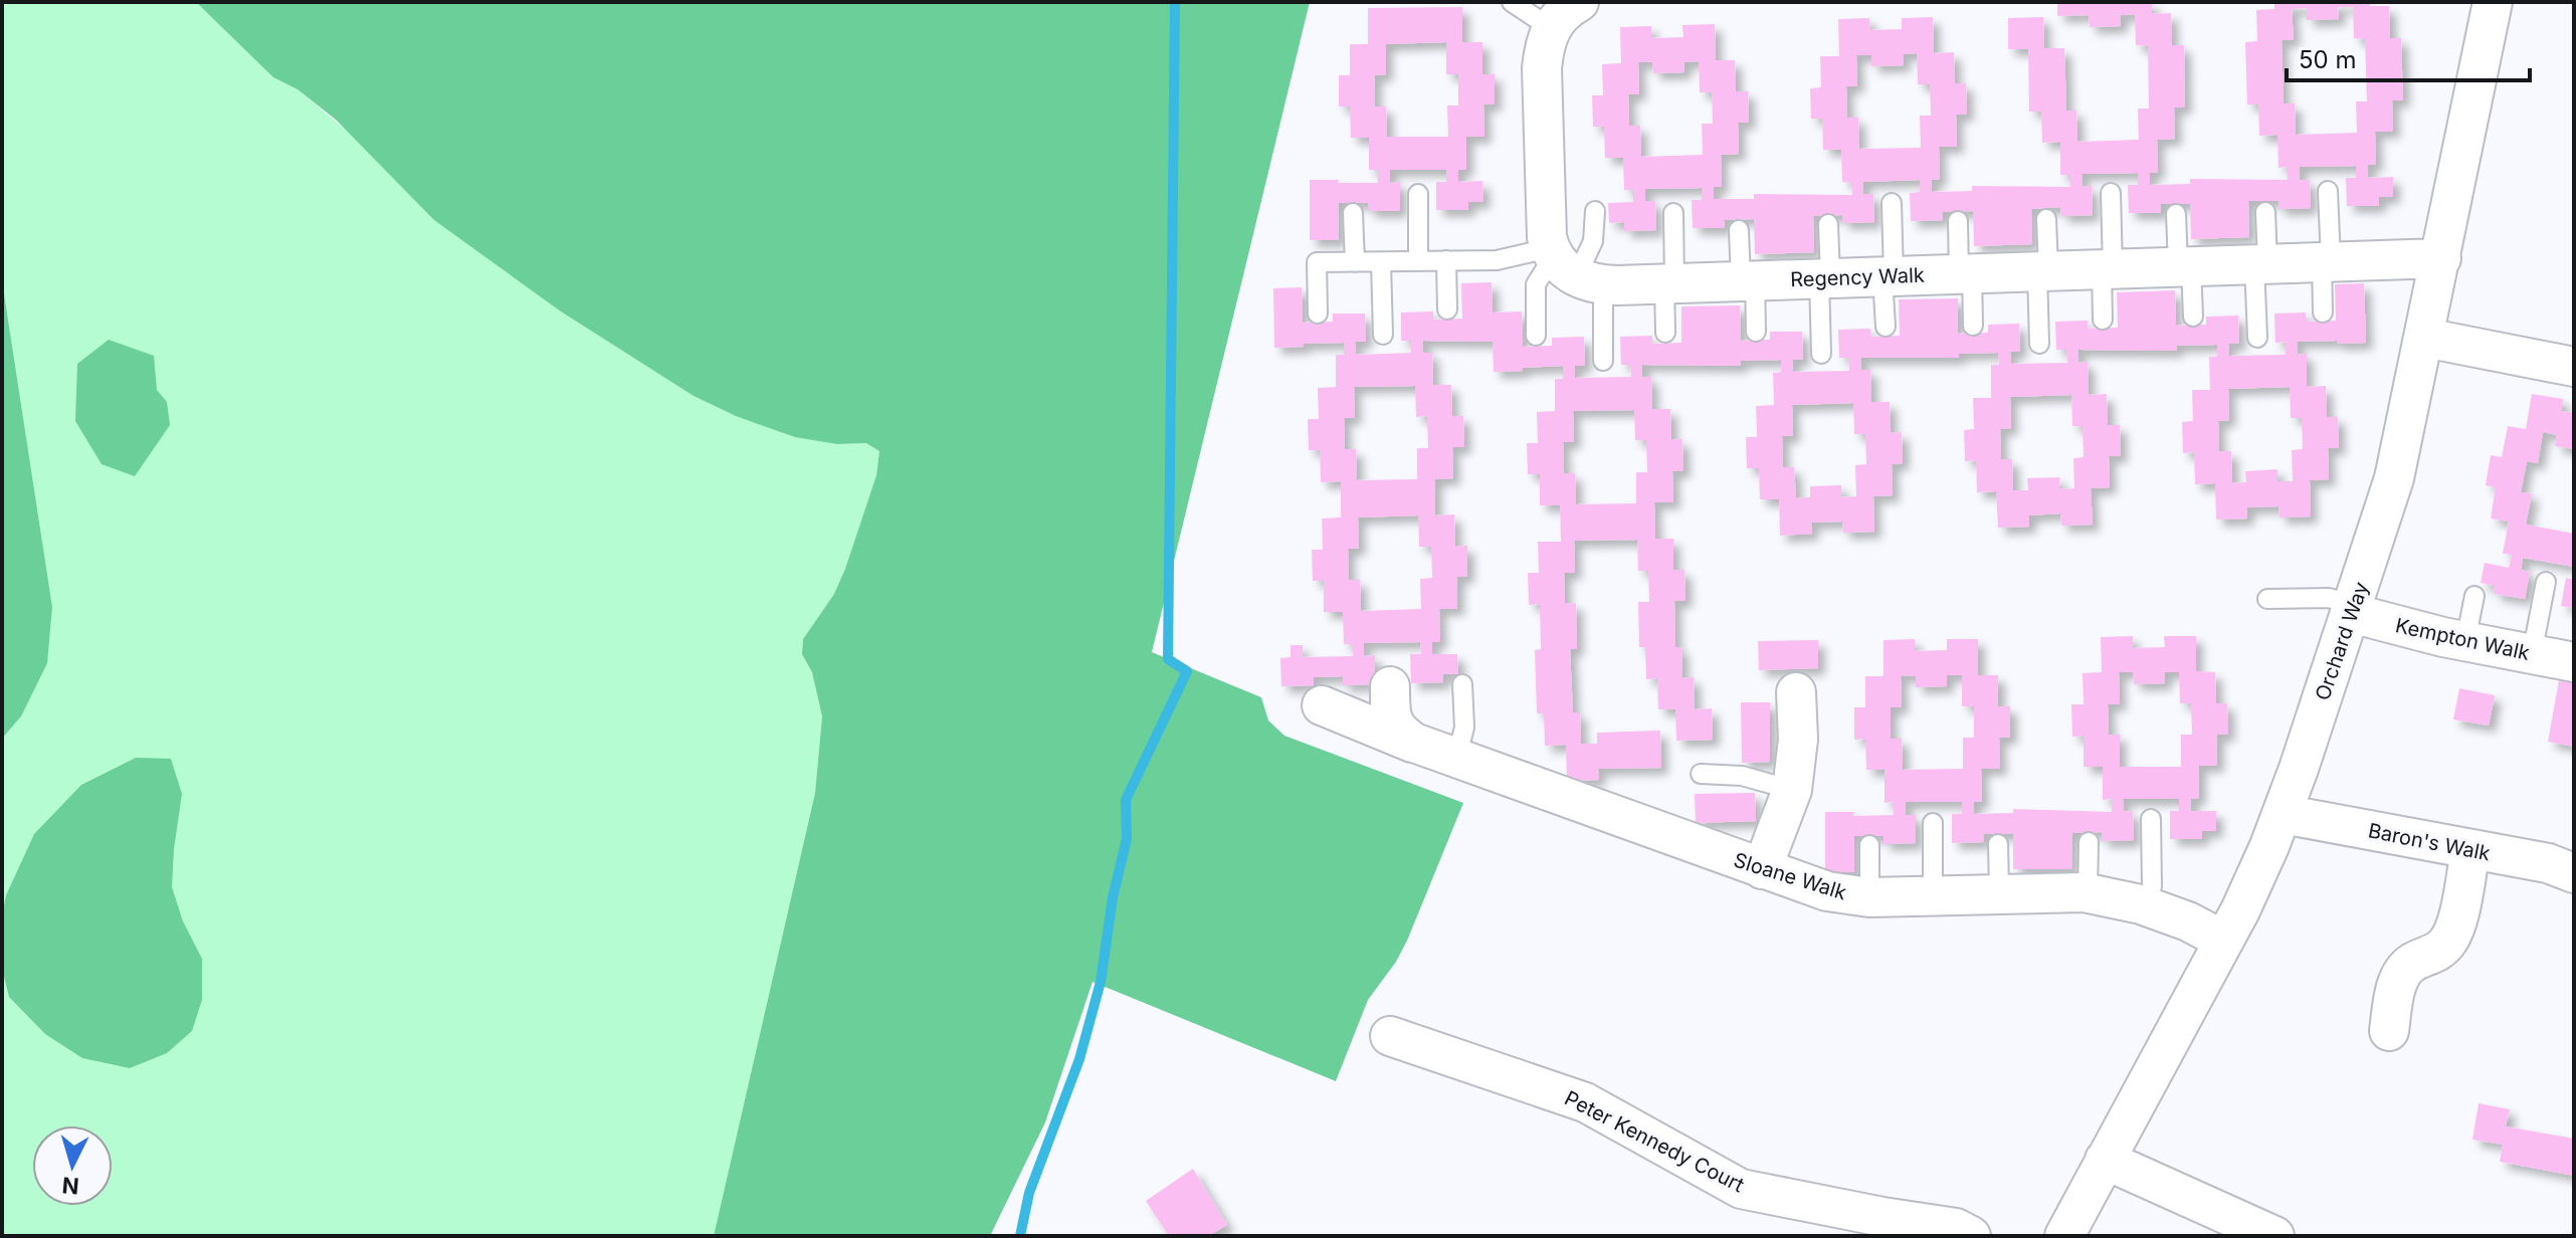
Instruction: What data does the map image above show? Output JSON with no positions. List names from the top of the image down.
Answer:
{
  "streets": {
    "street": [
      "Regency Walk",
      "Kempton Walk",
      "Orchard Way",
      "Baron's Walk",
      "Sloane Walk",
      "Peter Kennedy Court"
    ]
  },
  "crossings": [
    ["Regency Walk", "Orchard Way"],
    ["Kempton Walk", "Orchard Way"],
    ["Orchard Way", "Baron's Walk"],
    ["Orchard Way", "Sloane Walk"]
  ],
  "scale_bar": "50 m",
  "north": "bottom"
}
